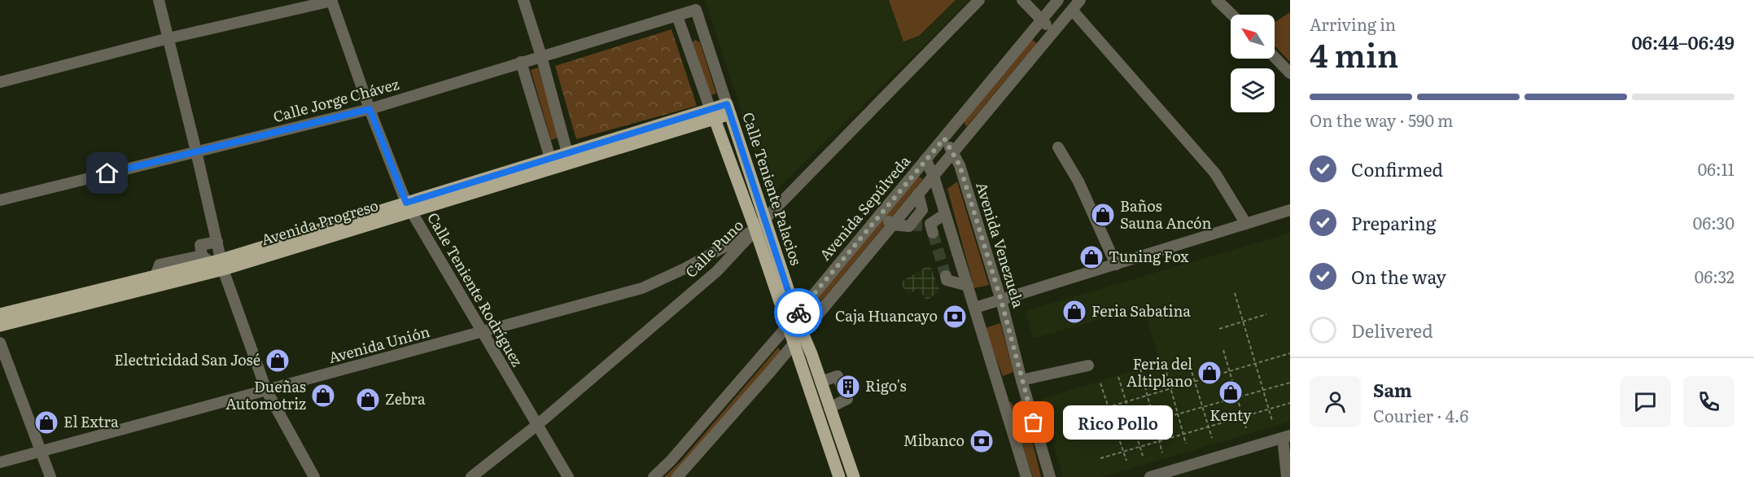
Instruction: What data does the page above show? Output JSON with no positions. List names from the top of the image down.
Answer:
{
  "streets": {
    "main road": ["Calle Teniente Palacios", "Avenida Progreso"],
    "street": [
      "Calle Jorge Chávez",
      "Avenida Sepúlveda",
      "Avenida Venezuela",
      "Calle Puno",
      "Calle Teniente Rodríguez",
      "Avenida Unión"
    ]
  },
  "crossings": [
    ["Calle Jorge Chávez", "Calle Teniente Palacios"],
    ["Calle Jorge Chávez", "Avenida Progreso"],
    ["Calle Jorge Chávez", "Calle Teniente Rodríguez"],
    ["Calle Teniente Palacios", "Avenida Sepúlveda"],
    ["Calle Teniente Palacios", "Avenida Progreso"],
    ["Calle Teniente Palacios", "Calle Puno"],
    ["Calle Teniente Palacios", "Avenida Unión"],
    ["Avenida Sepúlveda", "Avenida Venezuela"],
    ["Avenida Progreso", "Calle Teniente Rodríguez"],
    ["Calle Puno", "Calle Teniente Rodríguez"],
    ["Calle Puno", "Avenida Unión"],
    ["Calle Teniente Rodríguez", "Avenida Unión"]
  ],
  "places": {
    "shop": [
      "Baños Sauna Ancón",
      "Tuning Fox",
      "Feria Sabatina",
      "Electricidad San José",
      "Feria del Altiplano",
      "Kenty",
      "Dueñas Automotriz",
      "Zebra",
      "El Extra"
    ],
    "bank": ["Caja Huancayo", "Mibanco"],
    "building": ["Rigo's"],
    "other": ["Rico Pollo"]
  },
  "north": "top left",
  "page": {
    "heading": ["4 min", "Arriving in", "06:44–06:49"],
    "panel": ["Sam", "Courier · 4.6"],
    "bar": "On the way · 590 m",
    "list": [
      ["Confirmed", "06:11"],
      ["Preparing", "06:30"],
      ["On the way", "06:32"],
      "Delivered"
    ],
    "bubble": "Rico Pollo"
  }
}
